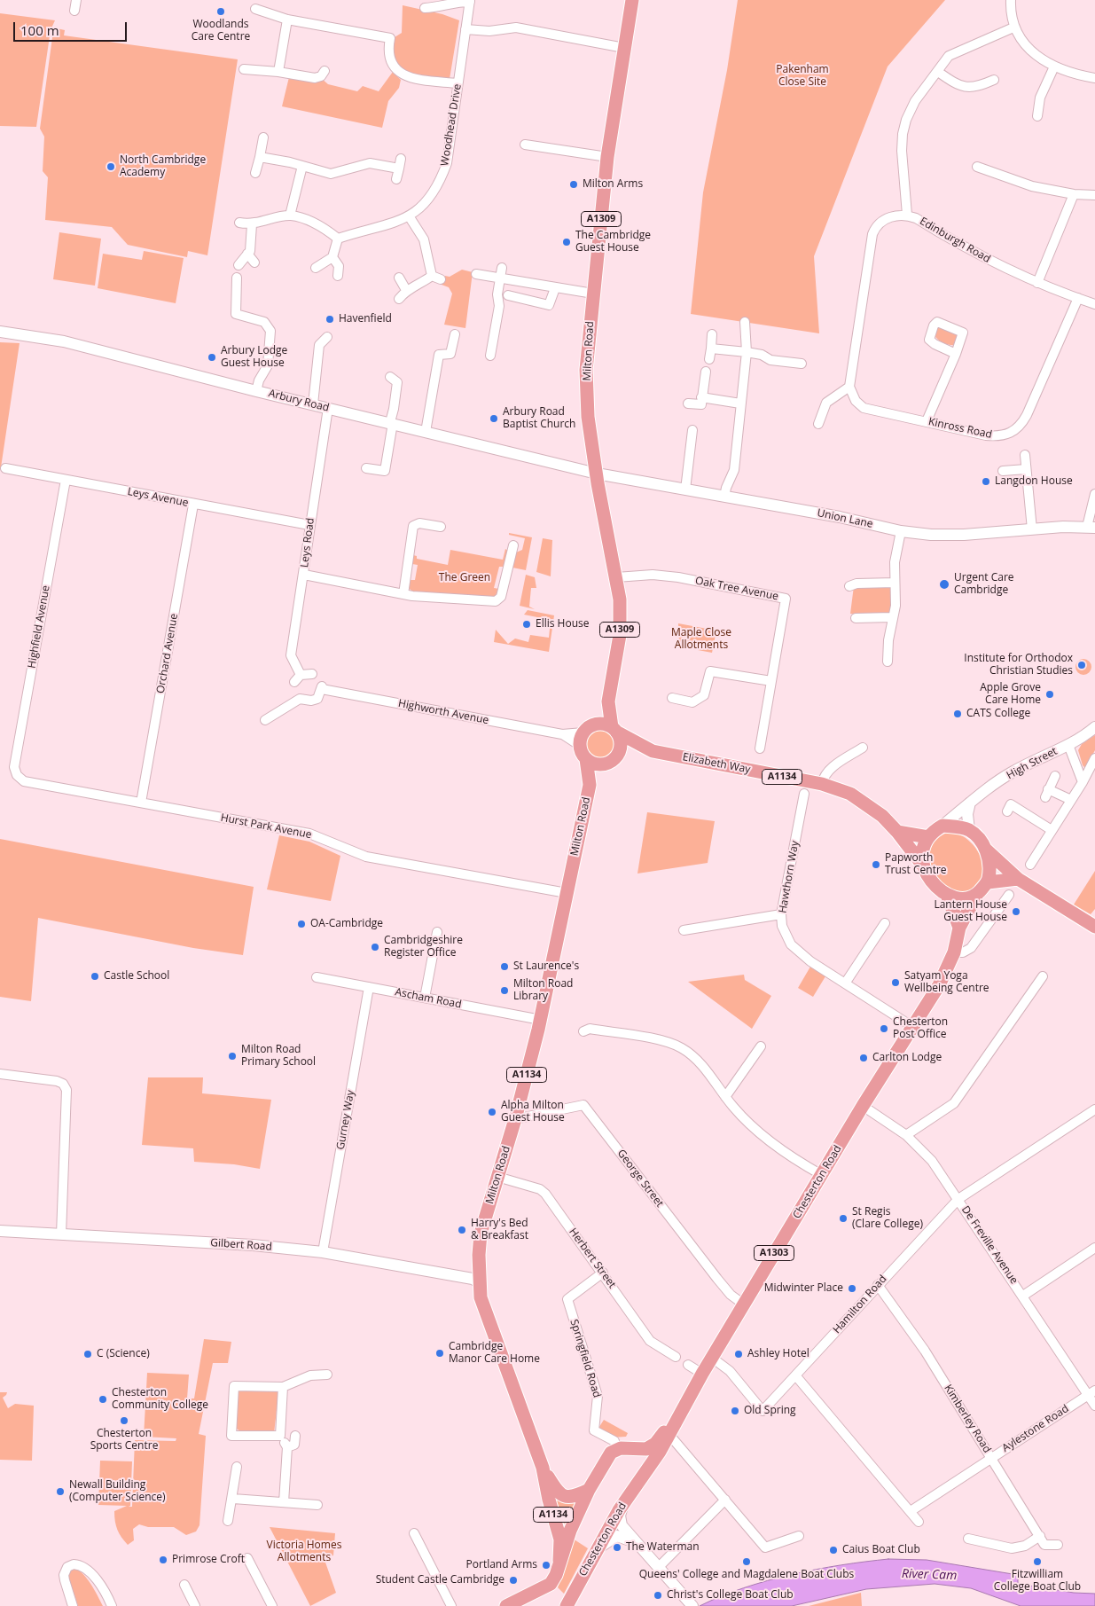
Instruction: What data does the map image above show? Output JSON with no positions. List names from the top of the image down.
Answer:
{
  "streets": {
    "main road": [
      "A1309",
      "Milton Road",
      "Elizabeth Way",
      "A1134",
      "Chesterton Road",
      "A1303"
    ],
    "street": [
      "Woodhead Drive",
      "Edinburgh Road",
      "Arbury Road",
      "Kinross Road",
      "Leys Avenue",
      "Union Lane",
      "Leys Road",
      "Oak Tree Avenue",
      "Highfield Avenue",
      "Orchard Avenue",
      "Highworth Avenue",
      "High Street",
      "Hurst Park Avenue",
      "Hawthorn Way",
      "Ascham Road",
      "Gurney Way",
      "George Street",
      "Gilbert Road",
      "De Freville Avenue",
      "Herbert Street",
      "Hamilton Road",
      "Springfield Road",
      "Kimberley Road",
      "Aylestone Road"
    ]
  },
  "crossings": [
    ["Edinburgh Road", "Kinross Road"],
    ["Milton Road", "Arbury Road"],
    ["Milton Road", "Union Lane"],
    ["Milton Road", "Oak Tree Avenue"],
    ["Milton Road", "Highworth Avenue"],
    ["Milton Road", "Elizabeth Way"],
    ["Milton Road", "A1134"],
    ["Milton Road", "Hurst Park Avenue"],
    ["Milton Road", "Ascham Road"],
    ["Milton Road", "George Street"],
    ["Milton Road", "Gilbert Road"],
    ["Milton Road", "Herbert Street"],
    ["Arbury Road", "Union Lane"],
    ["Arbury Road", "Leys Road"],
    ["Leys Avenue", "Leys Road"],
    ["Leys Avenue", "Highfield Avenue"],
    ["Leys Avenue", "Orchard Avenue"],
    ["Highfield Avenue", "Hurst Park Avenue"],
    ["Orchard Avenue", "Hurst Park Avenue"],
    ["Highworth Avenue", "Elizabeth Way"],
    ["Highworth Avenue", "A1134"],
    ["Elizabeth Way", "High Street"],
    ["Elizabeth Way", "A1134"],
    ["Elizabeth Way", "Chesterton Road"],
    ["High Street", "Chesterton Road"],
    ["A1134", "A1303"],
    ["A1134", "Springfield Road"],
    ["Hawthorn Way", "Chesterton Road"],
    ["Ascham Road", "Gurney Way"],
    ["Gurney Way", "Gilbert Road"],
    ["George Street", "Chesterton Road"],
    ["Chesterton Road", "De Freville Avenue"],
    ["Chesterton Road", "A1303"],
    ["Chesterton Road", "Hamilton Road"],
    ["De Freville Avenue", "Hamilton Road"],
    ["De Freville Avenue", "Aylestone Road"],
    ["A1303", "Springfield Road"],
    ["Herbert Street", "Springfield Road"],
    ["Hamilton Road", "Kimberley Road"],
    ["Kimberley Road", "Aylestone Road"]
  ],
  "water": ["River Cam"],
  "parks": [
    "Pakenham Close Site",
    "The Green",
    "Maple Close Allotments",
    "Victoria Homes Allotments"
  ],
  "places": [
    "Woodlands Care Centre",
    "North Cambridge Academy",
    "Milton Arms",
    "The Cambridge Guest House",
    "Havenfield",
    "Arbury Lodge Guest House",
    "Arbury Road Baptist Church",
    "Langdon House",
    "Urgent Care Cambridge",
    "Ellis House",
    "Institute for Orthodox Christian Studies",
    "Apple Grove Care Home",
    "CATS College",
    "Papworth Trust Centre",
    "Lantern House Guest House",
    "OA-Cambridge",
    "Cambridgeshire Register Office",
    "St Laurence's",
    "Castle School",
    "Satyam Yoga Wellbeing Centre",
    "Milton Road Library",
    "Chesterton Post Office",
    "Milton Road Primary School",
    "Carlton Lodge",
    "Alpha Milton Guest House",
    "St Regis (Clare College)",
    "Harry's Bed & Breakfast",
    "Midwinter Place",
    "Cambridge Manor Care Home",
    "C (Science)",
    "Ashley Hotel",
    "Chesterton Community College",
    "Old Spring",
    "Chesterton Sports Centre",
    "Newall Building (Computer Science)",
    "The Waterman",
    "Caius Boat Club",
    "Primrose Croft",
    "Queens' College and Magdalene Boat Clubs",
    "Fitzwilliam College Boat Club",
    "Portland Arms",
    "Student Castle Cambridge",
    "Christ's College Boat Club"
  ],
  "scale_bar": "100 m"
}
